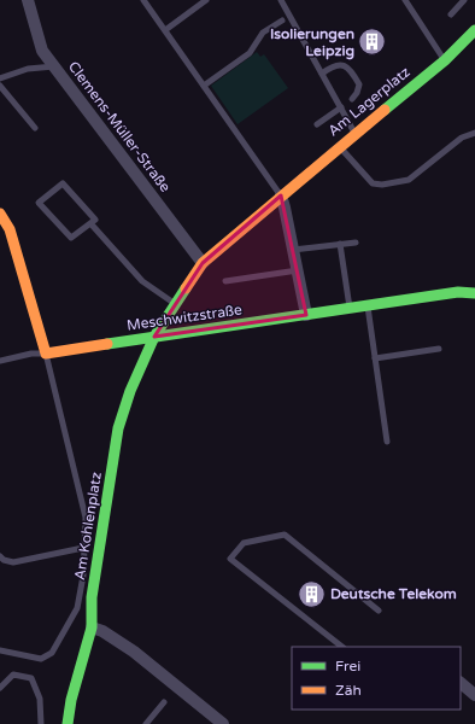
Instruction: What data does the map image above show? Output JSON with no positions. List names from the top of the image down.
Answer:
{
  "streets": {
    "street": [
      "Am Lagerplatz",
      "Clemens-Müller-Straße",
      "Meschwitzstraße",
      "Am Kohlenplatz"
    ]
  },
  "crossings": [
    ["Am Lagerplatz", "Clemens-Müller-Straße"],
    ["Am Lagerplatz", "Meschwitzstraße"],
    ["Am Lagerplatz", "Am Kohlenplatz"],
    ["Meschwitzstraße", "Am Kohlenplatz"]
  ],
  "places": {
    "building": ["Isolierungen Leipzig", "Deutsche Telekom"]
  },
  "legend": ["Frei", "Zäh"]
}
